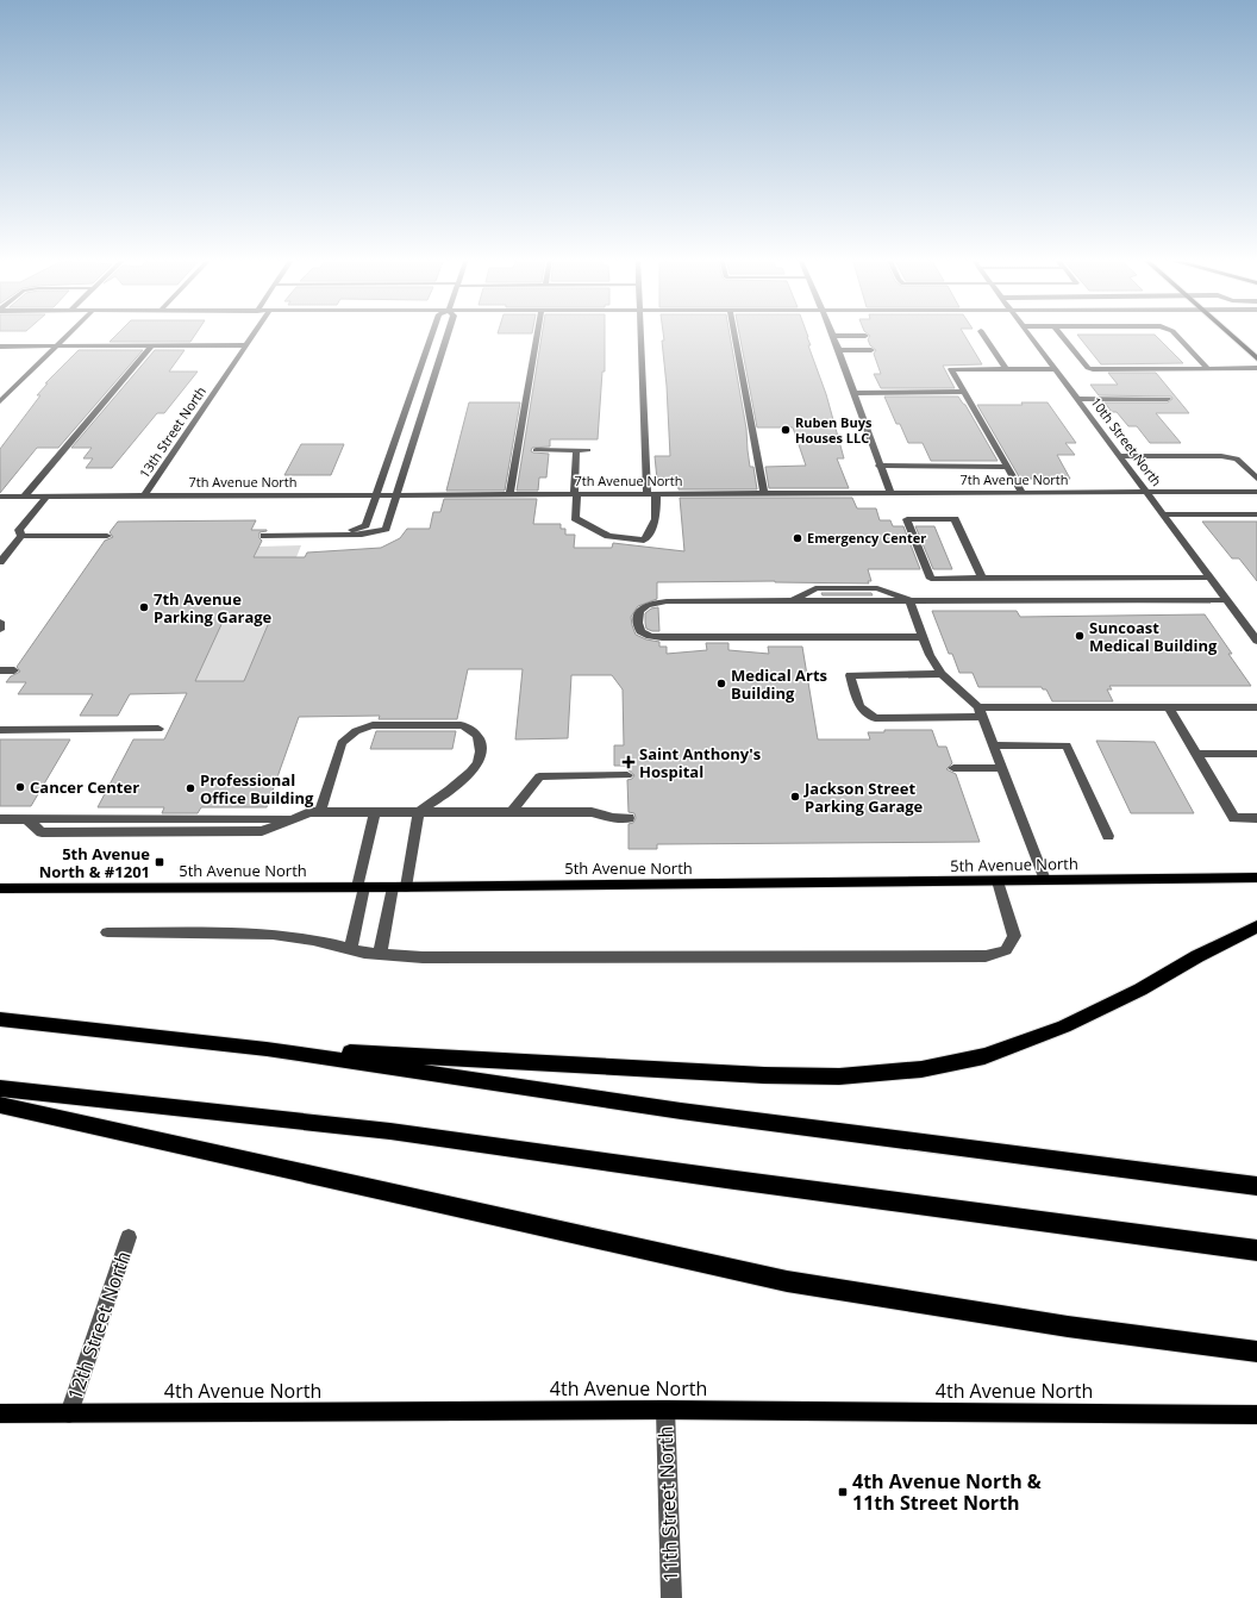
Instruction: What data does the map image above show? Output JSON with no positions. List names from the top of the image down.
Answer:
{
  "streets": {
    "main road": ["5th Avenue North", "4th Avenue North"],
    "street": [
      "13th Street North",
      "10th Street North",
      "7th Avenue North",
      "12th Street North",
      "11th Street North"
    ]
  },
  "crossings": [
    ["13th Street North", "7th Avenue North"],
    ["10th Street North", "7th Avenue North"],
    ["12th Street North", "4th Avenue North"],
    ["4th Avenue North", "11th Street North"]
  ],
  "places": {
    "other": [
      "Ruben Buys Houses LLC",
      "Emergency Center",
      "7th Avenue Parking Garage",
      "Suncoast Medical Building",
      "Medical Arts Building",
      "Cancer Center",
      "Professional Office Building",
      "Jackson Street Parking Garage"
    ],
    "health": ["Saint Anthony's Hospital"],
    "transit": ["5th Avenue North & #1201", "4th Avenue North & 11th Street North"]
  }
}
